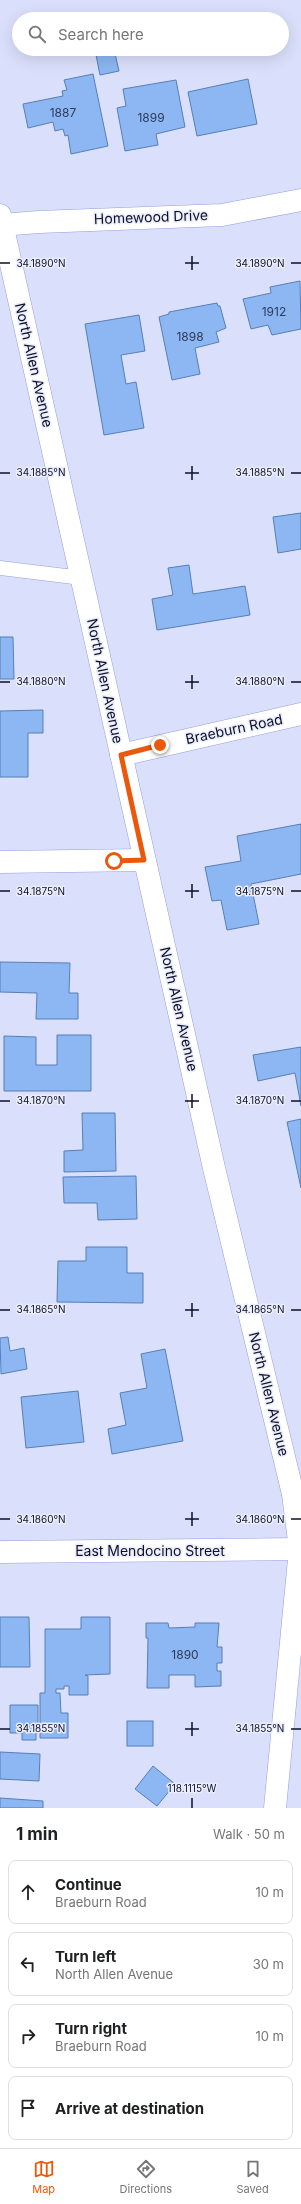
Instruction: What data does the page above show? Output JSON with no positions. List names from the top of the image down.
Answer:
{
  "streets": {
    "street": [
      "Homewood Drive",
      "North Allen Avenue",
      "Braeburn Road",
      "East Mendocino Street"
    ]
  },
  "crossings": [
    ["Homewood Drive", "North Allen Avenue"],
    ["North Allen Avenue", "Braeburn Road"],
    ["North Allen Avenue", "East Mendocino Street"]
  ],
  "house_numbers": [
    "1887",
    "1899",
    "1912",
    "1898",
    "1890"
  ],
  "page": {
    "search": "Search here",
    "heading": ["1 min", "Walk · 50 m"],
    "list": [
      ["Continue", "Braeburn Road", "10 m"],
      ["Turn left", "North Allen Avenue", "30 m"],
      ["Turn right", "Braeburn Road", "10 m"],
      "Arrive at destination"
    ],
    "nav": ["Map", "Directions", "Saved"]
  },
  "coordinates": [
    "34.1890°N",
    "34.1885°N",
    "34.1880°N",
    "34.1875°N",
    "34.1870°N",
    "34.1865°N",
    "34.1860°N",
    "34.1855°N",
    "118.1115°W"
  ]
}
